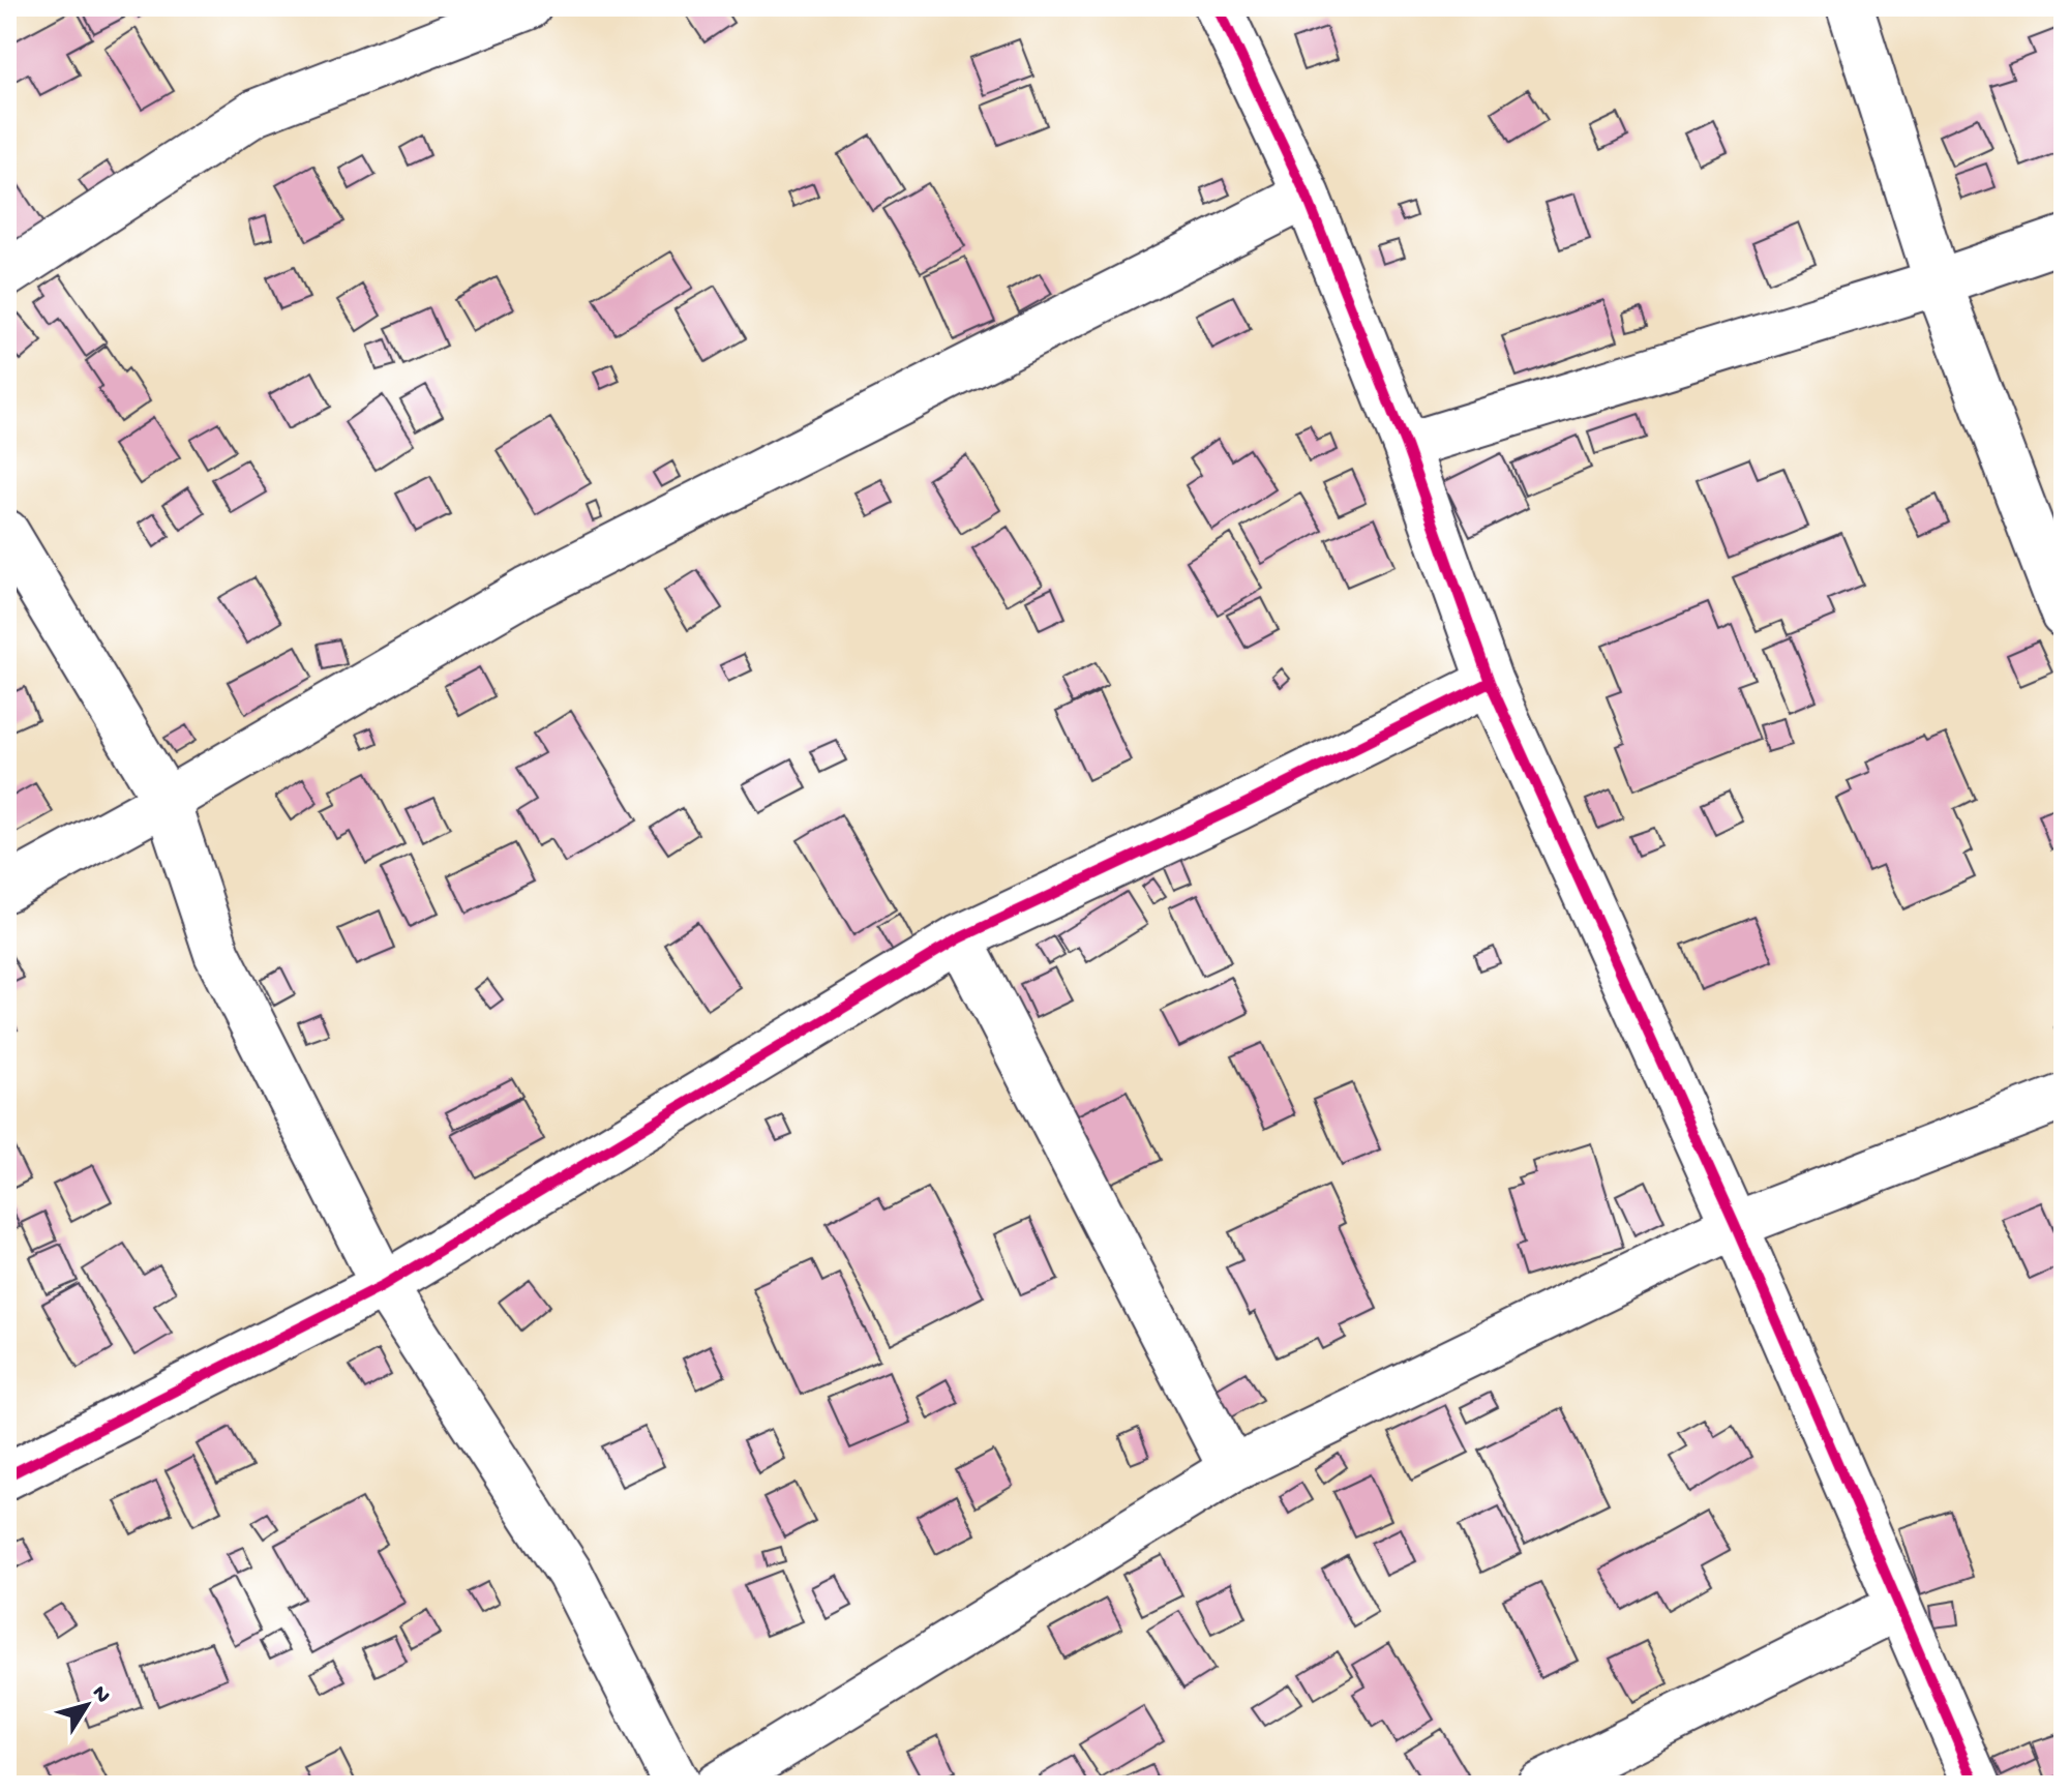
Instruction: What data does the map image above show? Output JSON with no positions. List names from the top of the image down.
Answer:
{
  "north": "top right"
}
